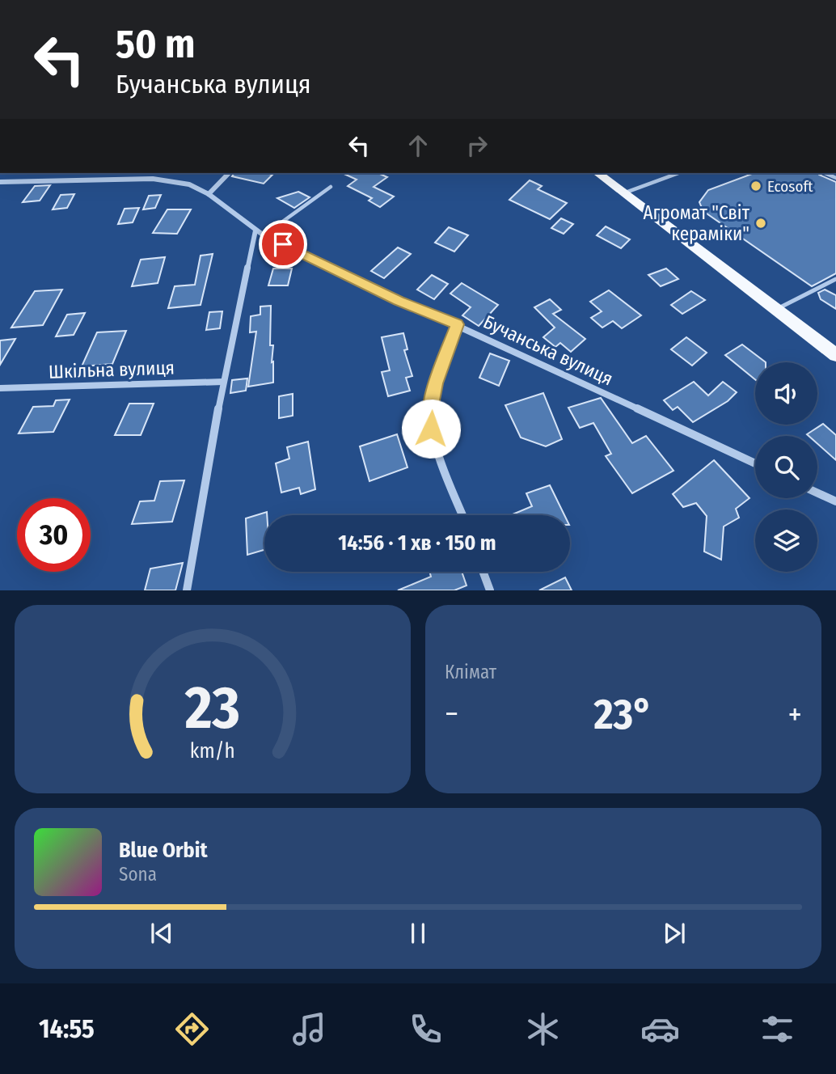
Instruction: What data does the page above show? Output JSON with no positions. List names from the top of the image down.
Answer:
{
  "streets": {
    "street": ["Бучанська вулиця", "Шкільна вулиця"]
  },
  "places": ["Ecosoft", "Агромат \"Світ кераміки\""],
  "page": {
    "turn": ["50 m", "Бучанська вулиця"],
    "limit": "30",
    "trip": "14:56 · 1 хв · 150 m",
    "tile": "Клімат",
    "heat": ["−", "23°", "+"],
    "song": ["Blue Orbit", "Sona"],
    "tabs": "14:55",
    "gauge": ["23", "km/h"]
  }
}
